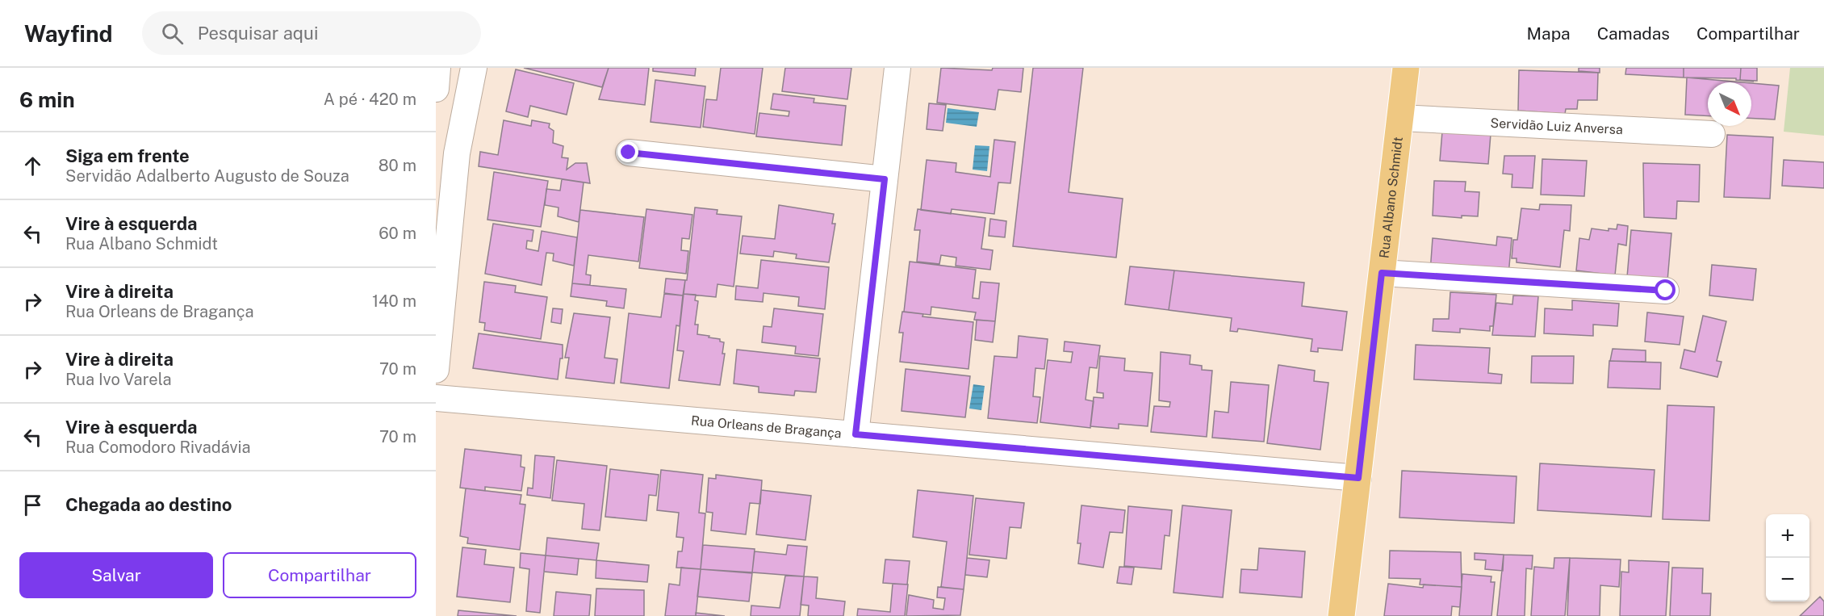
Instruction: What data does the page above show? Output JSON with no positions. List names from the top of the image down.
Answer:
{
  "streets": {
    "main road": ["Rua Albano Schmidt"],
    "street": ["Servidão Luiz Anversa", "Rua Orleans de Bragança"]
  },
  "crossings": [
    ["Servidão Luiz Anversa", "Rua Albano Schmidt"],
    ["Rua Albano Schmidt", "Rua Orleans de Bragança"]
  ],
  "north": "bottom right",
  "page": {
    "header": "Wayfind",
    "search": "Pesquisar aqui",
    "nav": ["Mapa", "Camadas", "Compartilhar"],
    "heading": ["6 min", "A pé · 420 m"],
    "list": [
      ["Siga em frente", "Servidão Adalberto Augusto de Souza", "80 m"],
      ["Vire à esquerda", "Rua Albano Schmidt", "60 m"],
      ["Vire à direita", "Rua Orleans de Bragança", "140 m"],
      ["Vire à direita", "Rua Ivo Varela", "70 m"],
      ["Vire à esquerda", "Rua Comodoro Rivadávia", "70 m"],
      "Chegada ao destino"
    ],
    "map_buttons": ["+", "−"],
    "buttons": ["Salvar", "Compartilhar"]
  }
}
